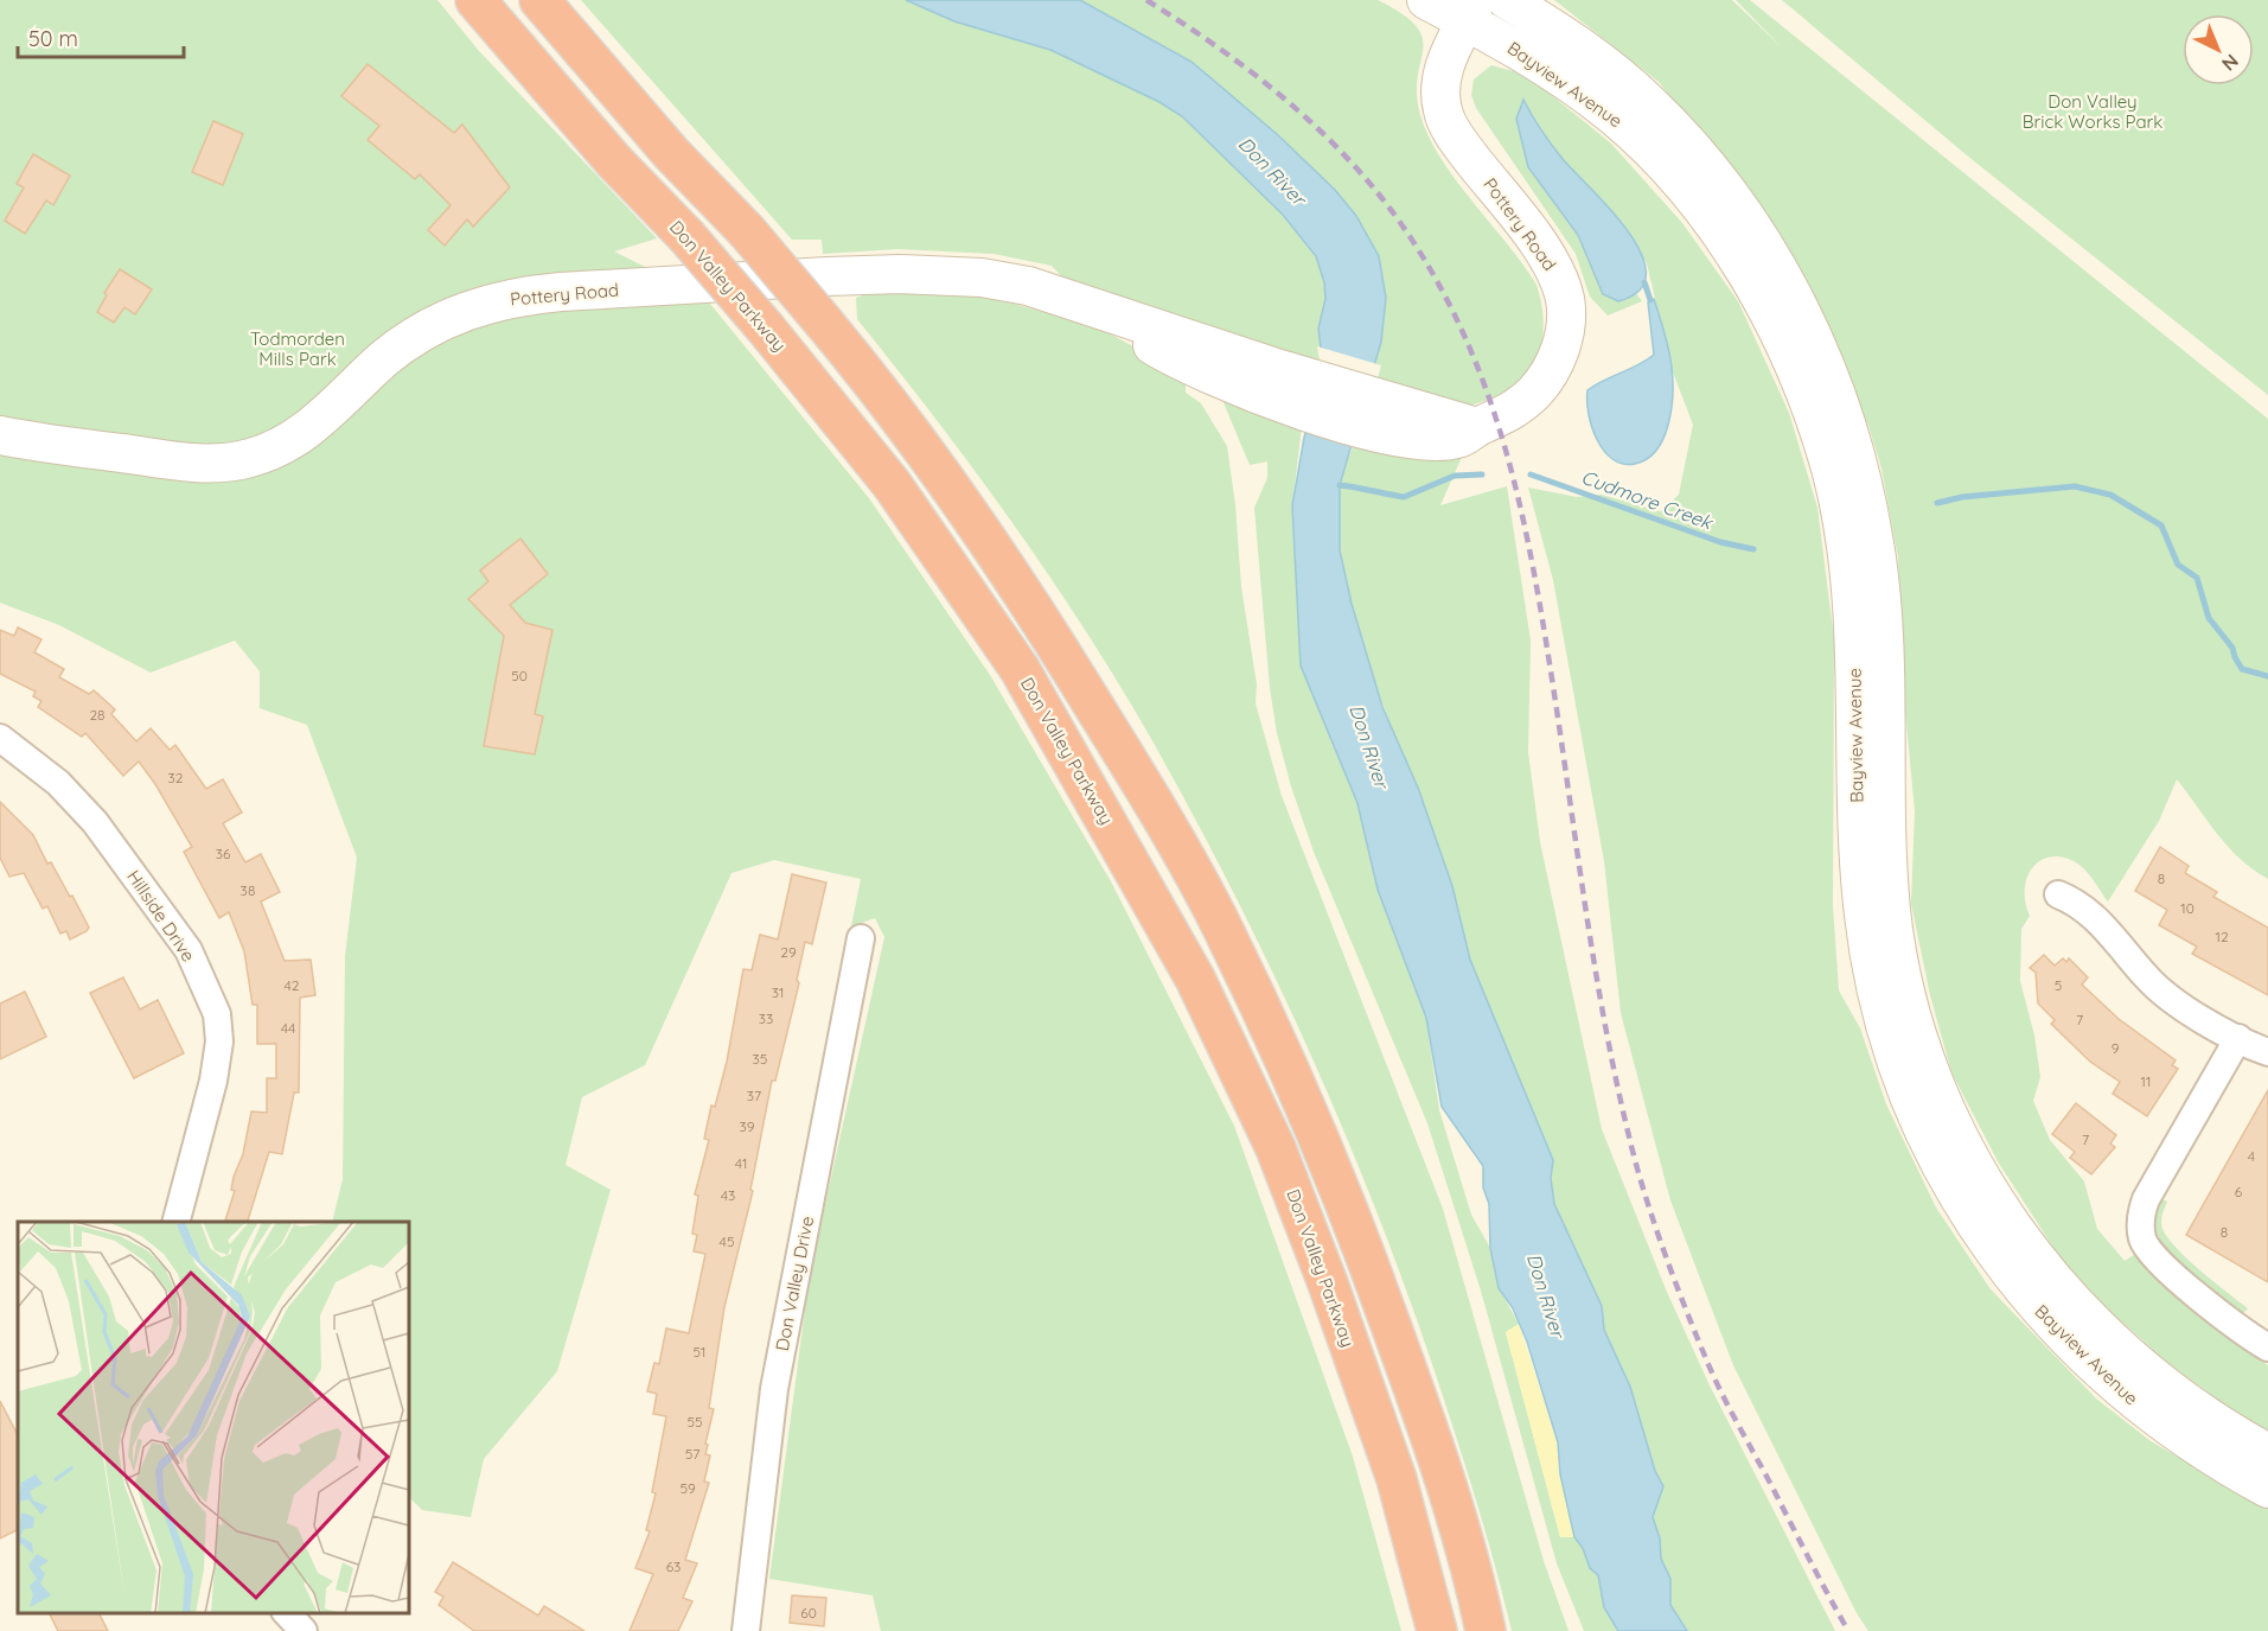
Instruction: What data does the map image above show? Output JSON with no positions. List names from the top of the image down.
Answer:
{
  "streets": {
    "highway": ["Don Valley Parkway"],
    "main road": ["Bayview Avenue", "Pottery Road"],
    "street": ["Hillside Drive", "Don Valley Drive"]
  },
  "crossings": [
    ["Bayview Avenue", "Pottery Road"]
  ],
  "water": ["Don River", "Cudmore Creek"],
  "parks": ["Don Valley Brick Works Park", "Todmorden Mills Park"],
  "house_numbers": [
    "50",
    "28",
    "32",
    "36",
    "8",
    "38",
    "10",
    "12",
    "29",
    "42",
    "5",
    "31",
    "33",
    "7",
    "44",
    "9",
    "35",
    "11",
    "37",
    "39",
    "7",
    "4",
    "41",
    "6",
    "43",
    "8",
    "45",
    "51",
    "55",
    "57",
    "59",
    "63",
    "60"
  ],
  "scale_bar": "50 m",
  "north": "bottom right"
}
